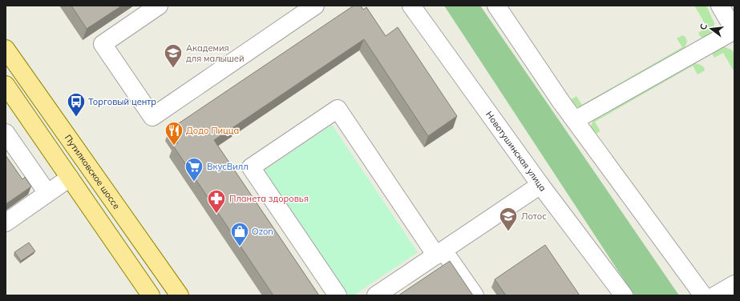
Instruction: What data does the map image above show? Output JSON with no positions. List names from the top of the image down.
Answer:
{
  "streets": {
    "main road": ["Путилковское шоссе"],
    "street": ["Новотушинская улица"]
  },
  "places": {
    "school or university": ["Академия для малышей", "Лотос"],
    "bus stop": ["Торговый центр"],
    "restaurant": ["Додо Пицца"],
    "supermarket": ["ВкусВилл"],
    "pharmacy": ["Планета здоровья"],
    "shop": ["Ozon"]
  },
  "north": "left"
}
